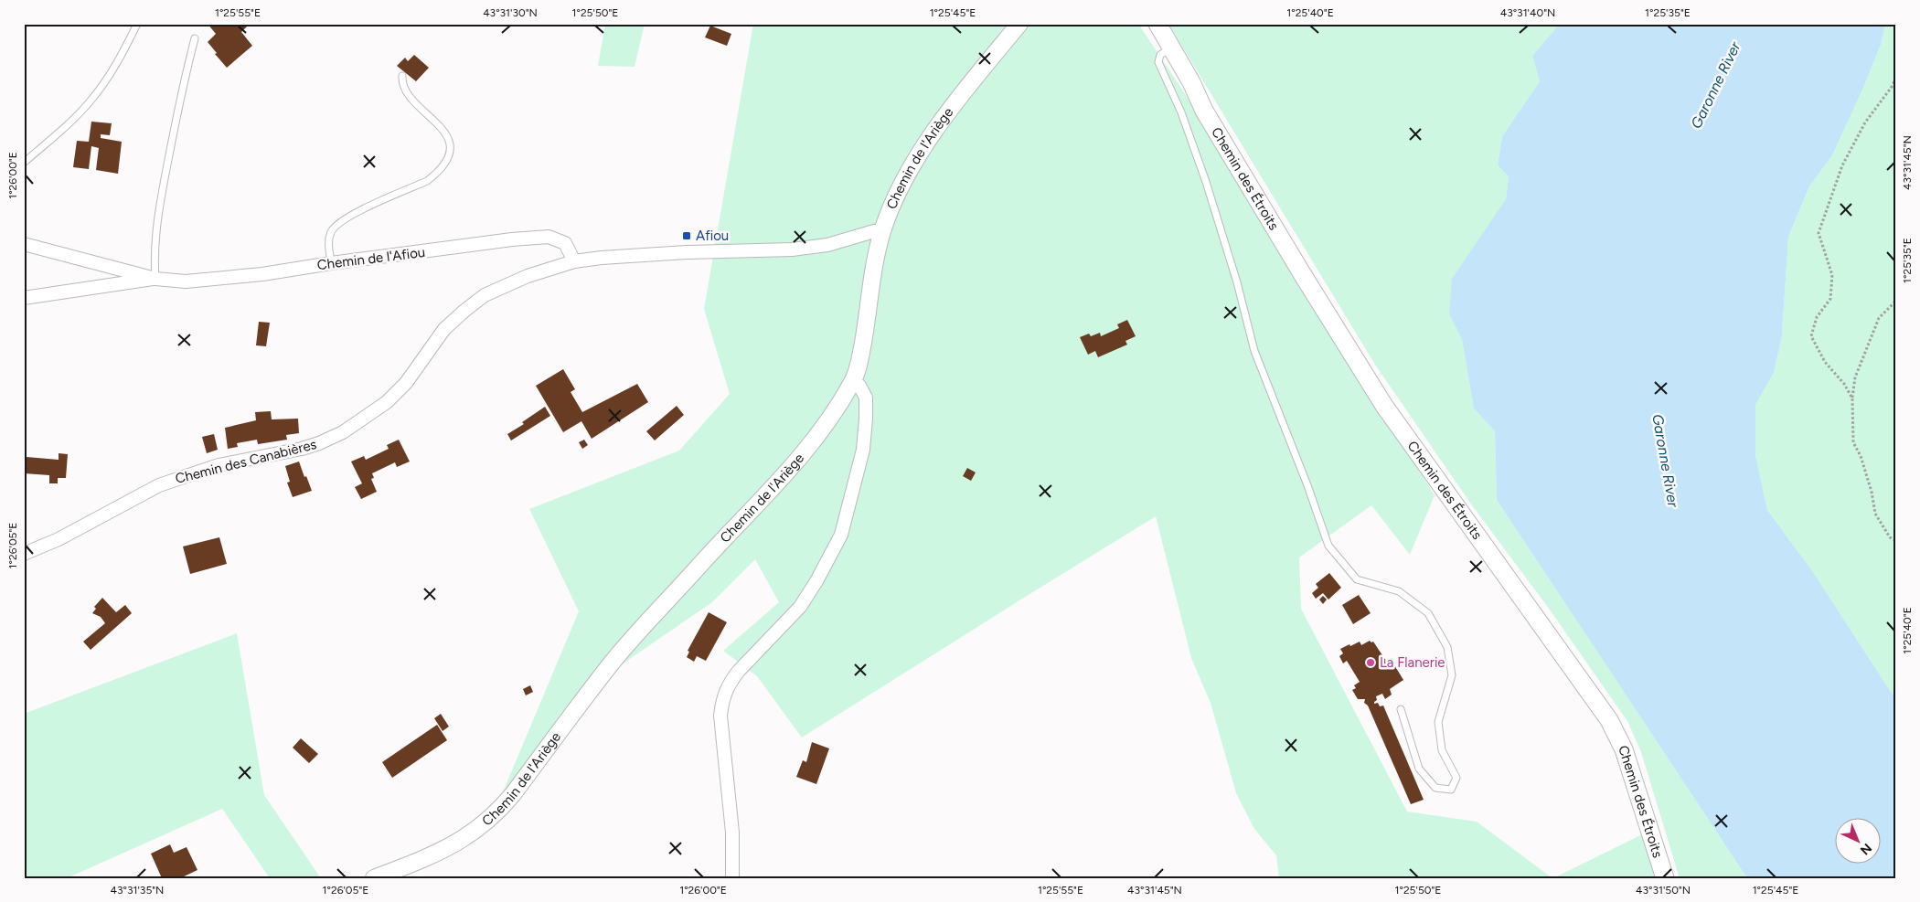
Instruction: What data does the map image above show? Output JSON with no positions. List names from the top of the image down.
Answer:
{
  "streets": {
    "main road": ["Chemin des Étroits"],
    "street": ["Chemin de l'Ariège", "Chemin de l'Afiou", "Chemin des Canabières"]
  },
  "crossings": [
    ["Chemin de l'Ariège", "Chemin des Canabières"],
    ["Chemin de l'Afiou", "Chemin des Canabières"]
  ],
  "water": ["Garonne River"],
  "places": {
    "transit": ["Afiou"],
    "other": ["La Flanerie"]
  },
  "north": "bottom right",
  "coordinates": [
    "1°25'55\"E",
    "43°31'30\"N",
    "1°25'50\"E",
    "1°25'45\"E",
    "1°25'40\"E",
    "43°31'40\"N",
    "1°25'35\"E",
    "43°31'45\"N",
    "1°26'00\"E",
    "1°26'05\"E",
    "43°31'35\"N",
    "43°31'50\"N"
  ]
}
